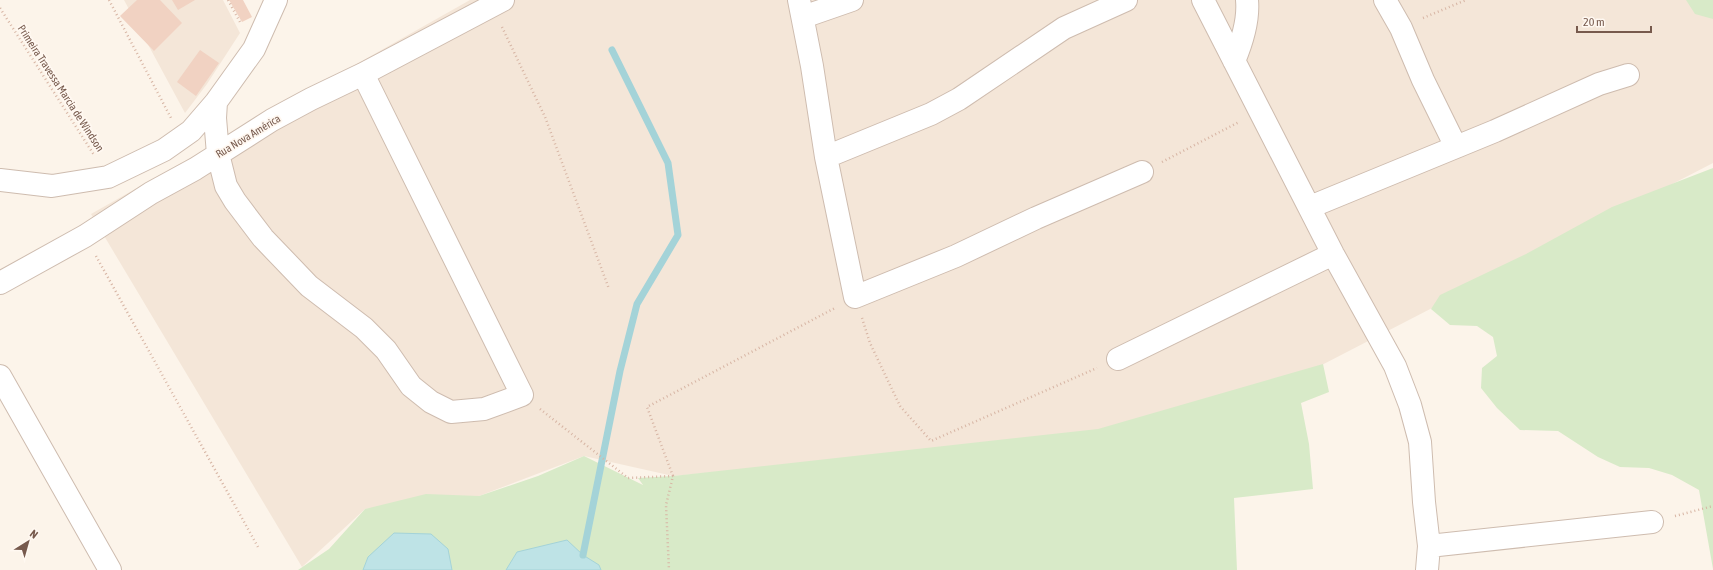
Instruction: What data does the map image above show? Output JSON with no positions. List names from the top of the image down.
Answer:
{
  "streets": {
    "street": ["Rua Nova América"],
    "path": ["Primeira Travessa Marcia de Windson"]
  },
  "scale_bar": "20 m",
  "north": "top right"
}
